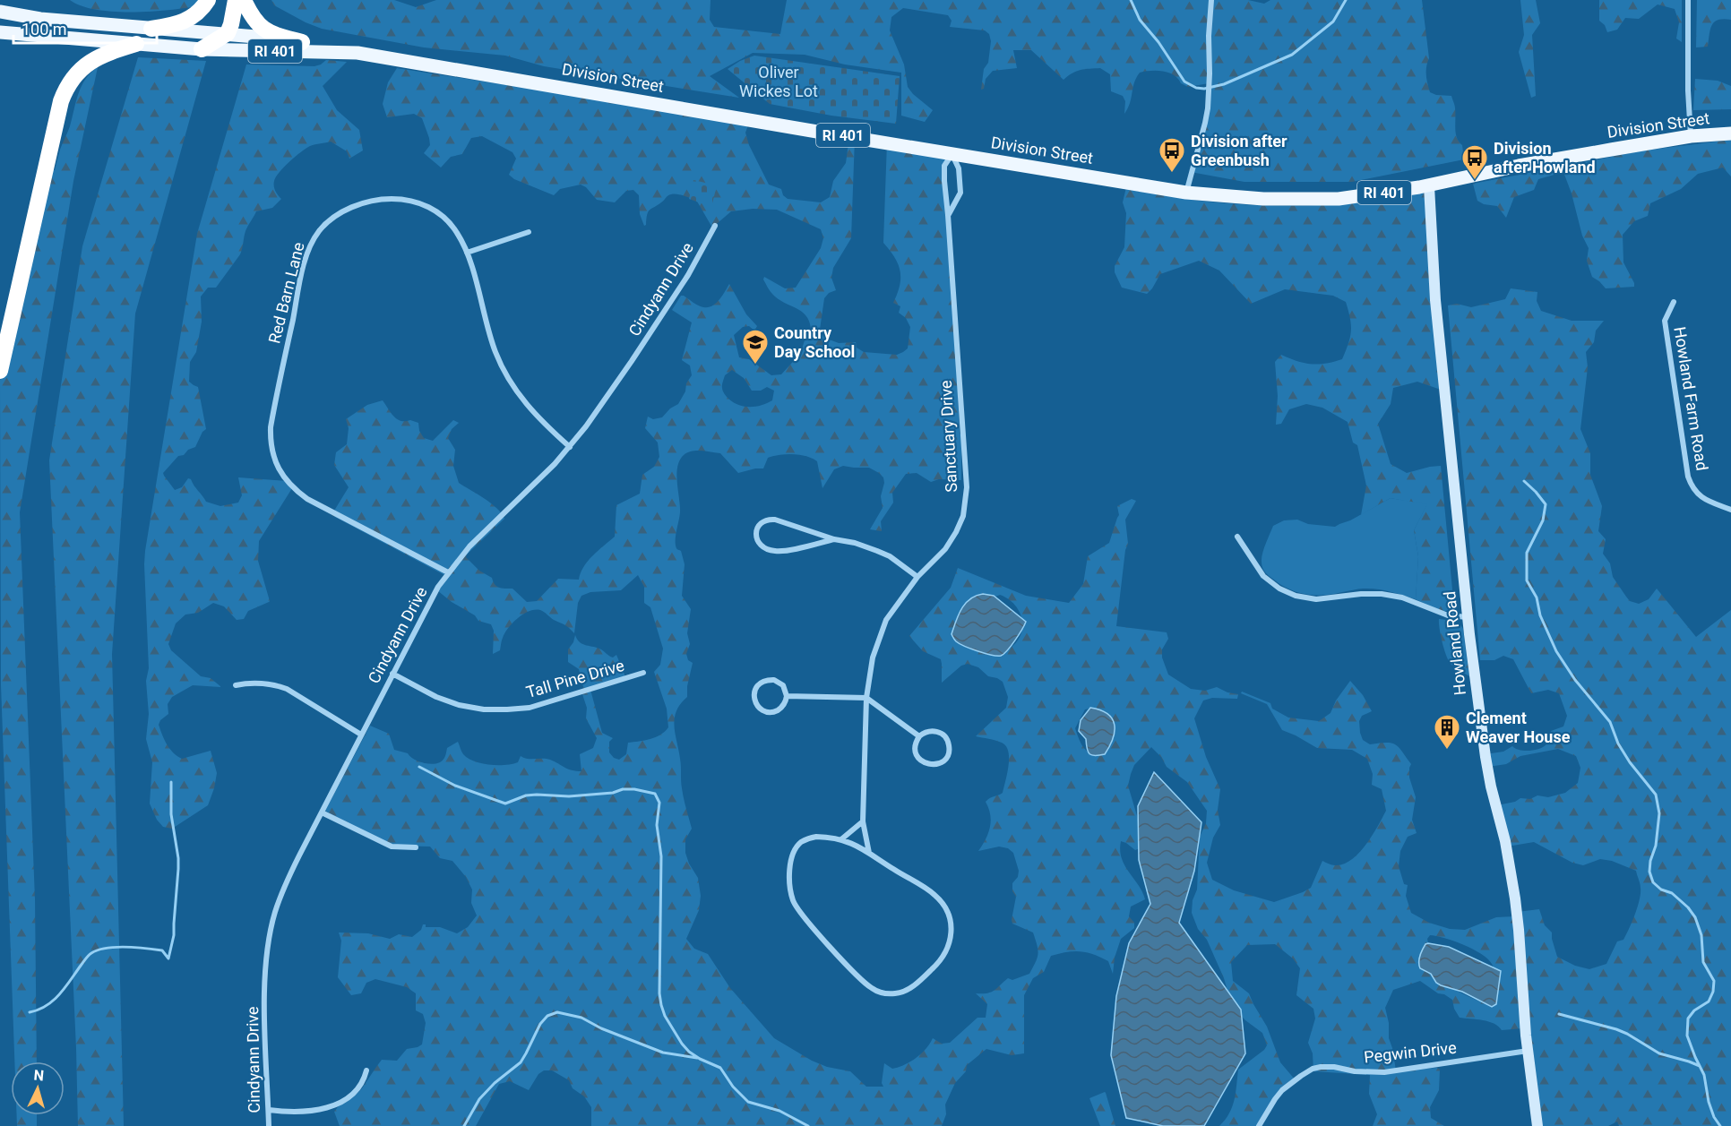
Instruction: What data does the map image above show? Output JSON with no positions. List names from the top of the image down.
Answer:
{
  "streets": {
    "main road": ["RI 401", "Division Street"],
    "street": [
      "Cindyann Drive",
      "Red Barn Lane",
      "Howland Farm Road",
      "Sanctuary Drive",
      "Howland Road",
      "Tall Pine Drive",
      "Pegwin Drive"
    ]
  },
  "crossings": [
    ["Division Street", "Sanctuary Drive"],
    ["Division Street", "Howland Road"],
    ["Cindyann Drive", "Red Barn Lane"],
    ["Cindyann Drive", "Tall Pine Drive"],
    ["Howland Road", "Pegwin Drive"]
  ],
  "parks": ["Oliver Wickes Lot"],
  "places": {
    "bus stop": ["Division after Greenbush", "Division after Howland"],
    "school or university": ["Country Day School"],
    "building": ["Clement Weaver House"]
  },
  "scale_bar": "100 m",
  "north": "top"
}
